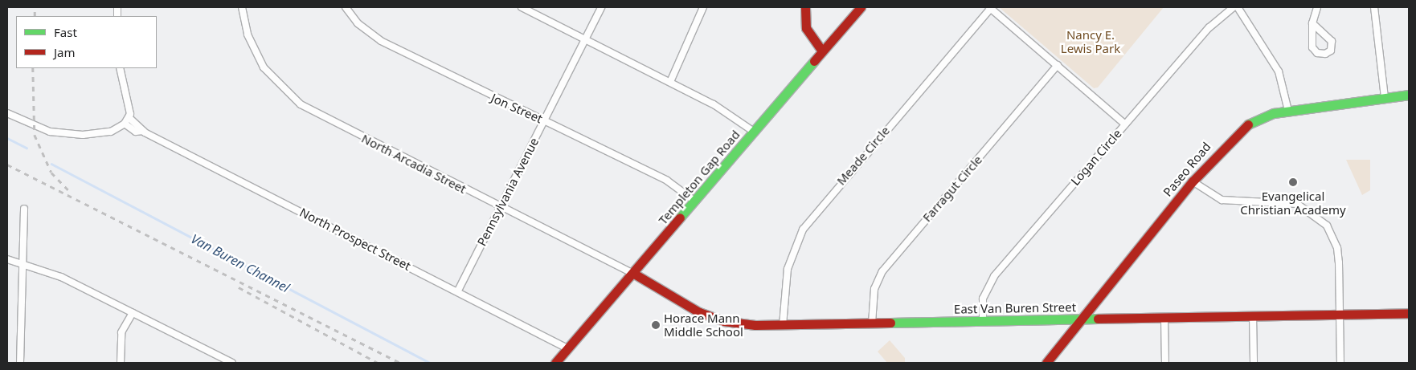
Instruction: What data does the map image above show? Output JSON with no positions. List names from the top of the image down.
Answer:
{
  "streets": {
    "street": [
      "Jon Street",
      "Meade Circle",
      "Logan Circle",
      "North Arcadia Street",
      "Paseo Road",
      "Templeton Gap Road",
      "Farragut Circle",
      "Pennsylvania Avenue",
      "North Prospect Street",
      "East Van Buren Street"
    ]
  },
  "crossings": [
    ["Jon Street", "Templeton Gap Road"],
    ["Jon Street", "Pennsylvania Avenue"],
    ["Meade Circle", "East Van Buren Street"],
    ["Logan Circle", "East Van Buren Street"],
    ["North Arcadia Street", "Templeton Gap Road"],
    ["North Arcadia Street", "Pennsylvania Avenue"],
    ["North Arcadia Street", "East Van Buren Street"],
    ["Paseo Road", "East Van Buren Street"],
    ["Templeton Gap Road", "North Prospect Street"],
    ["Templeton Gap Road", "East Van Buren Street"],
    ["Farragut Circle", "East Van Buren Street"],
    ["Pennsylvania Avenue", "North Prospect Street"]
  ],
  "water": ["Van Buren Channel"],
  "parks": ["Nancy E. Lewis Park"],
  "places": ["Evangelical Christian Academy", "Horace Mann Middle School"],
  "legend": ["Fast", "Jam"]
}
